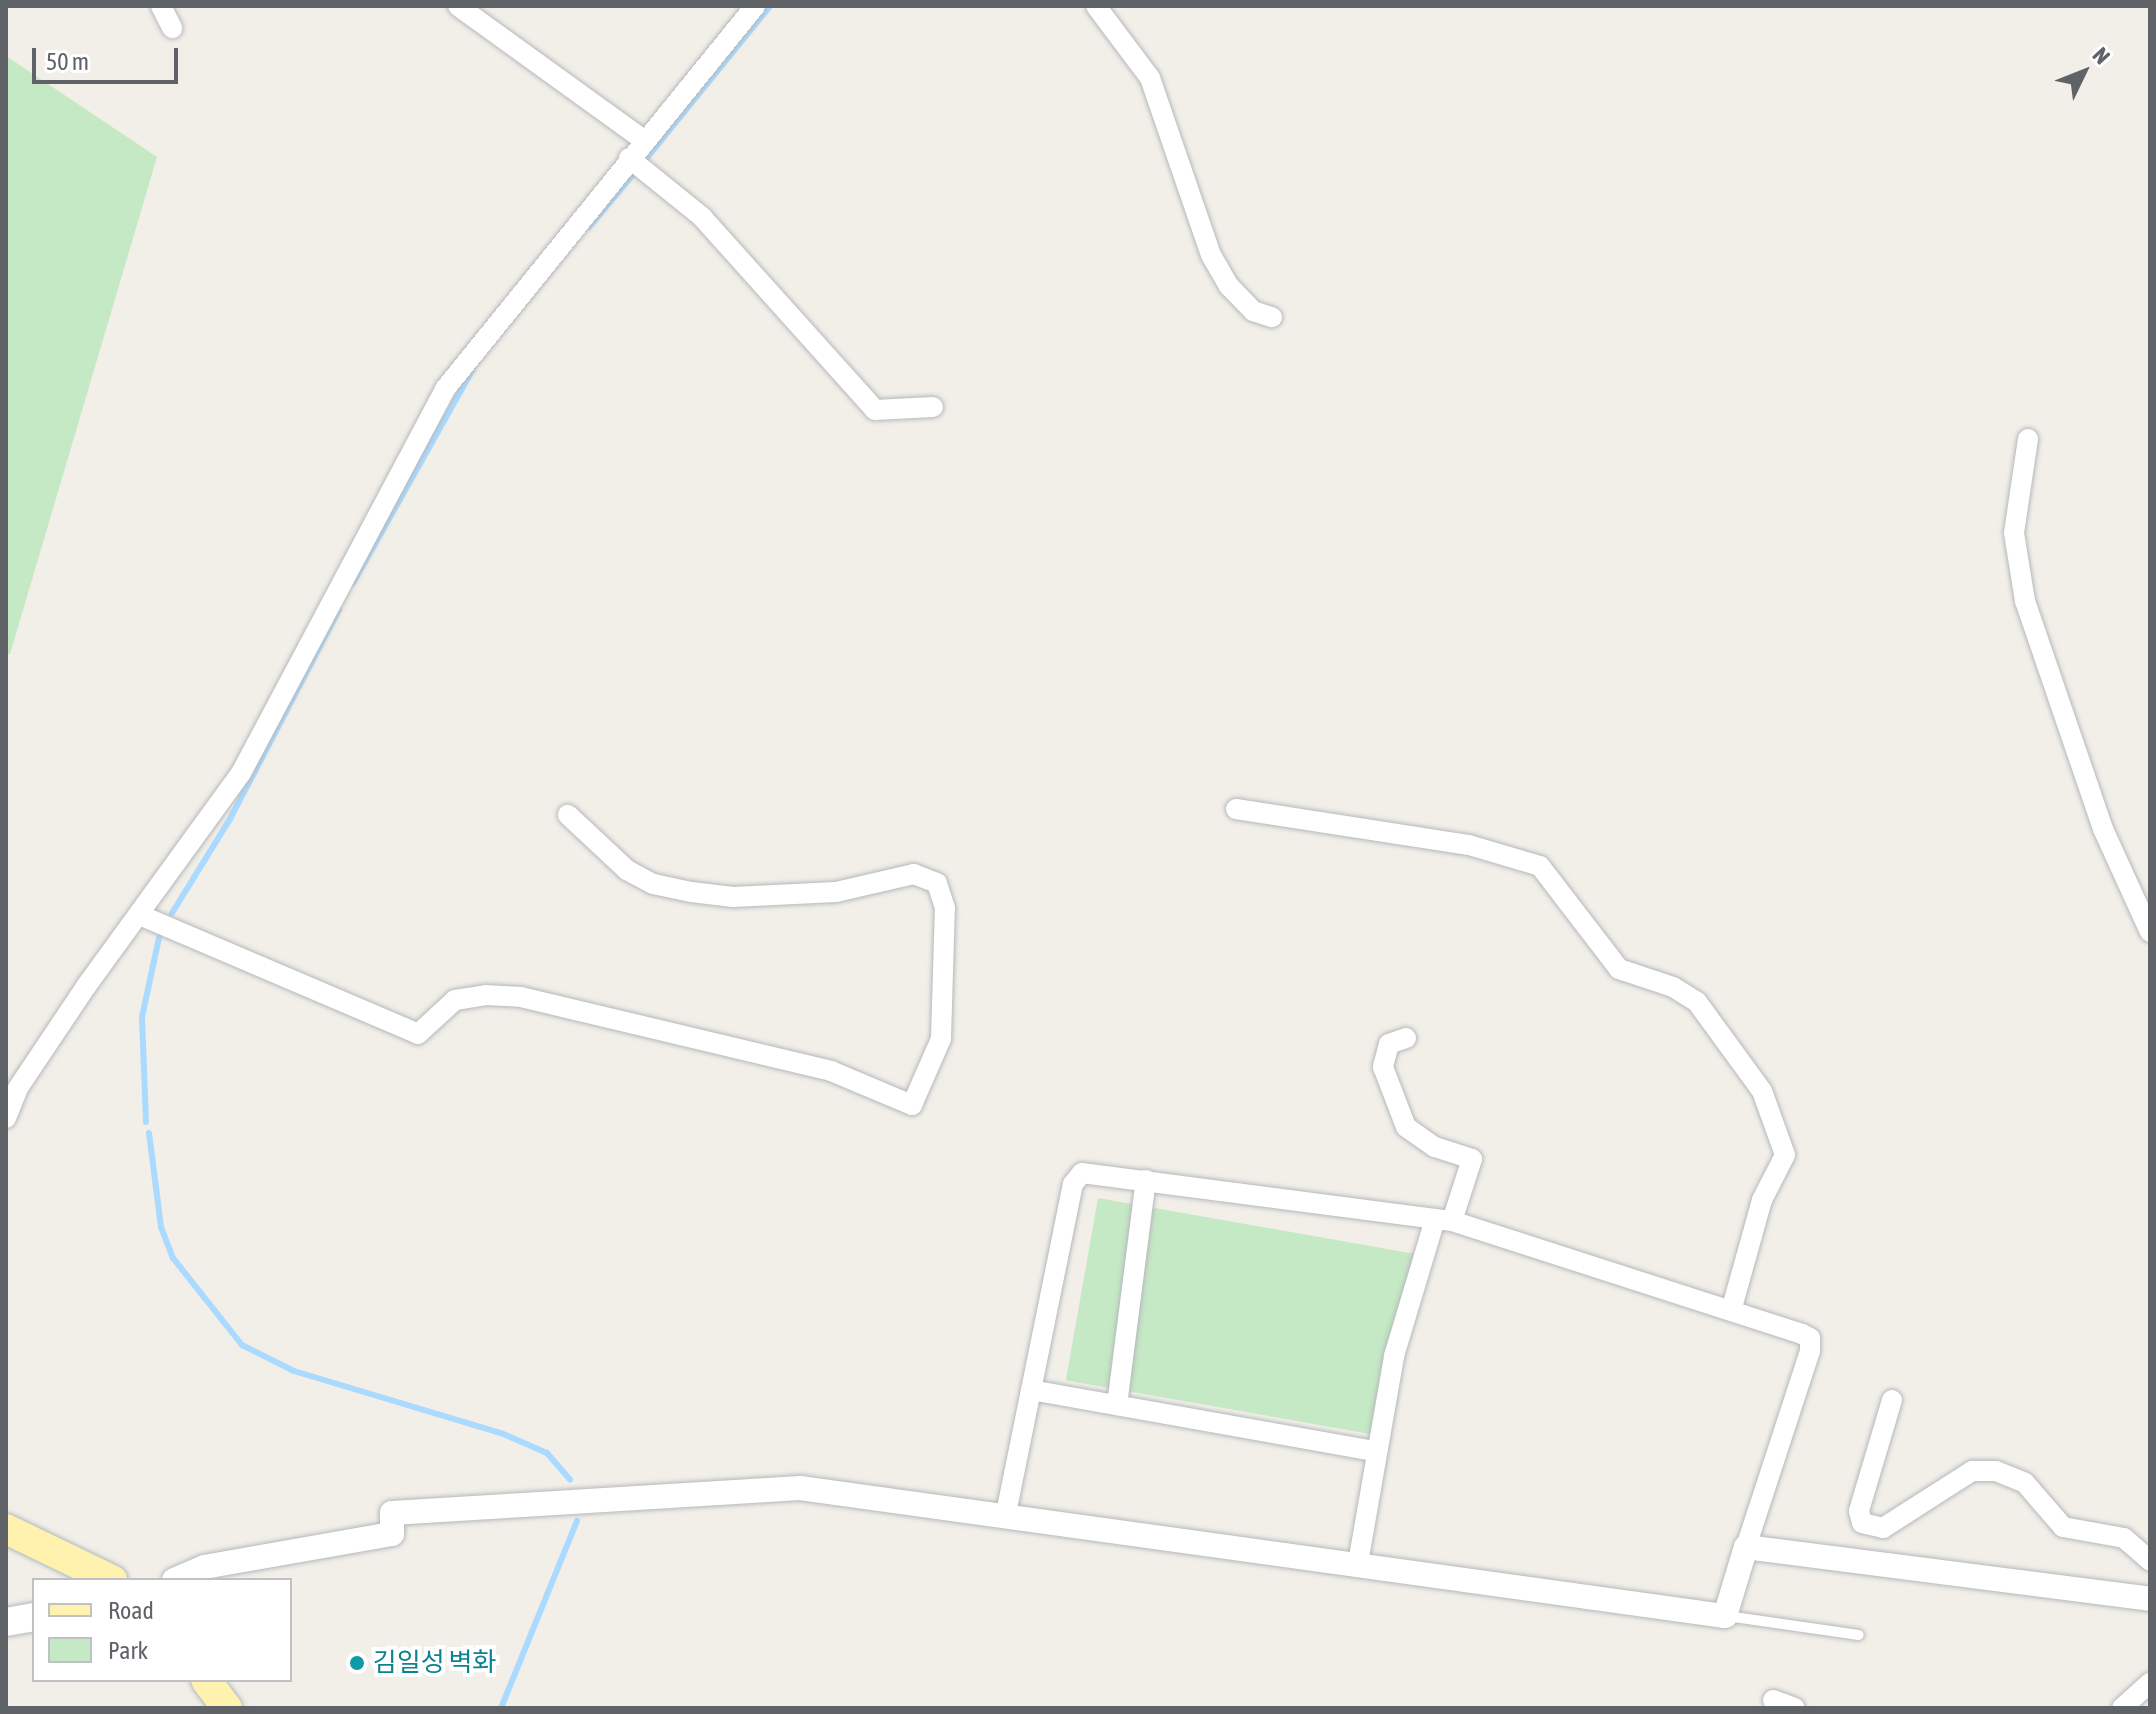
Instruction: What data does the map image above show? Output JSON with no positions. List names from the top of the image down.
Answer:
{
  "places": ["김일성 벽화"],
  "legend": ["Road", "Park"],
  "scale_bar": "50 m",
  "north": "top right"
}
